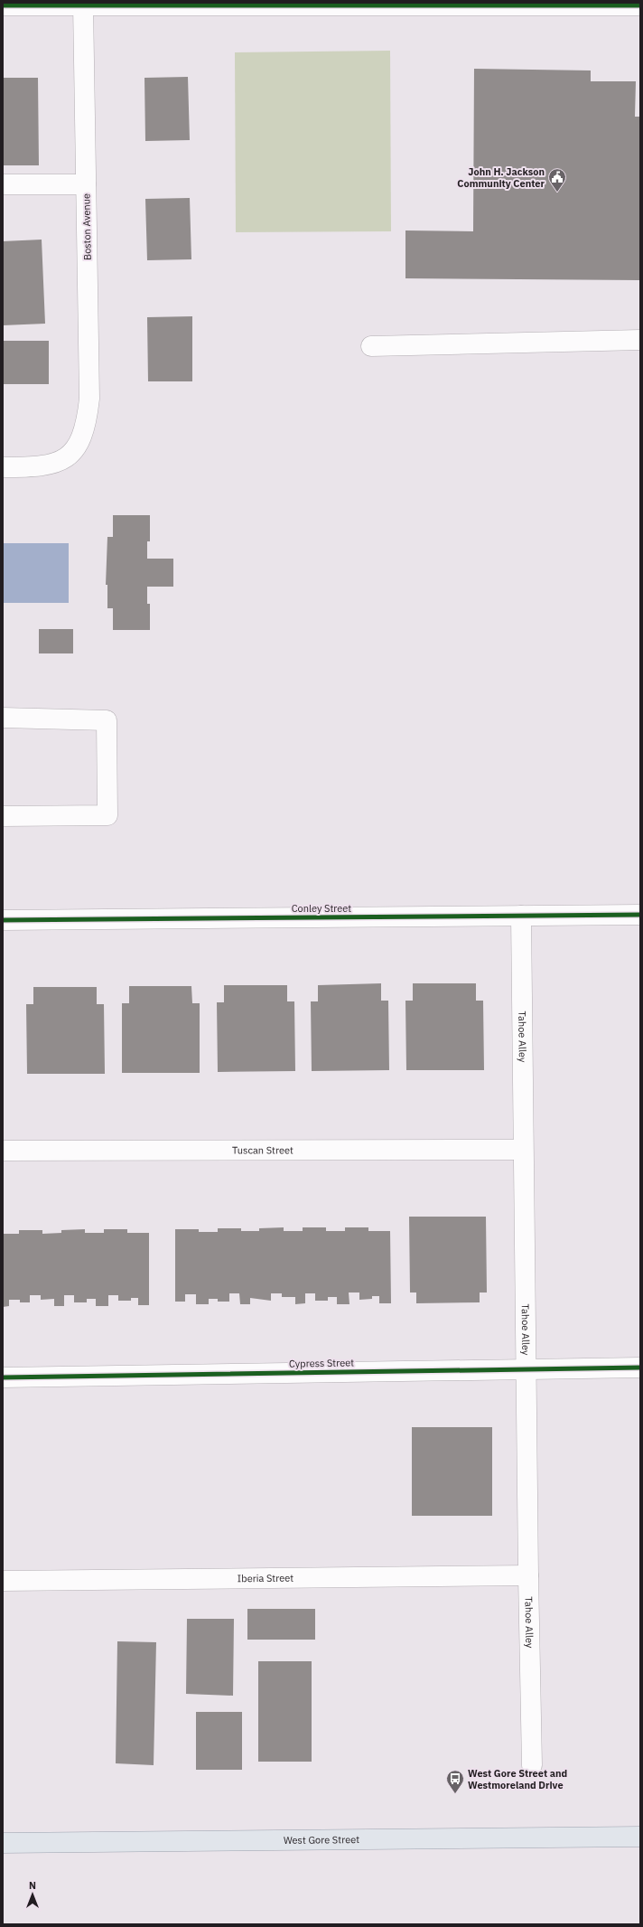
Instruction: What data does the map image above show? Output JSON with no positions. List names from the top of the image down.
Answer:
{
  "streets": {
    "main road": ["West Gore Street"],
    "street": [
      "Boston Avenue",
      "Conley Street",
      "Tahoe Alley",
      "Tuscan Street",
      "Cypress Street",
      "Iberia Street"
    ]
  },
  "crossings": [
    ["Conley Street", "Tahoe Alley"],
    ["Tahoe Alley", "Tuscan Street"],
    ["Tahoe Alley", "Cypress Street"],
    ["Tahoe Alley", "Iberia Street"]
  ],
  "places": {
    "public building": ["John H. Jackson Community Center"],
    "bus stop": ["West Gore Street and Westmoreland Drive"]
  },
  "north": "top"
}
